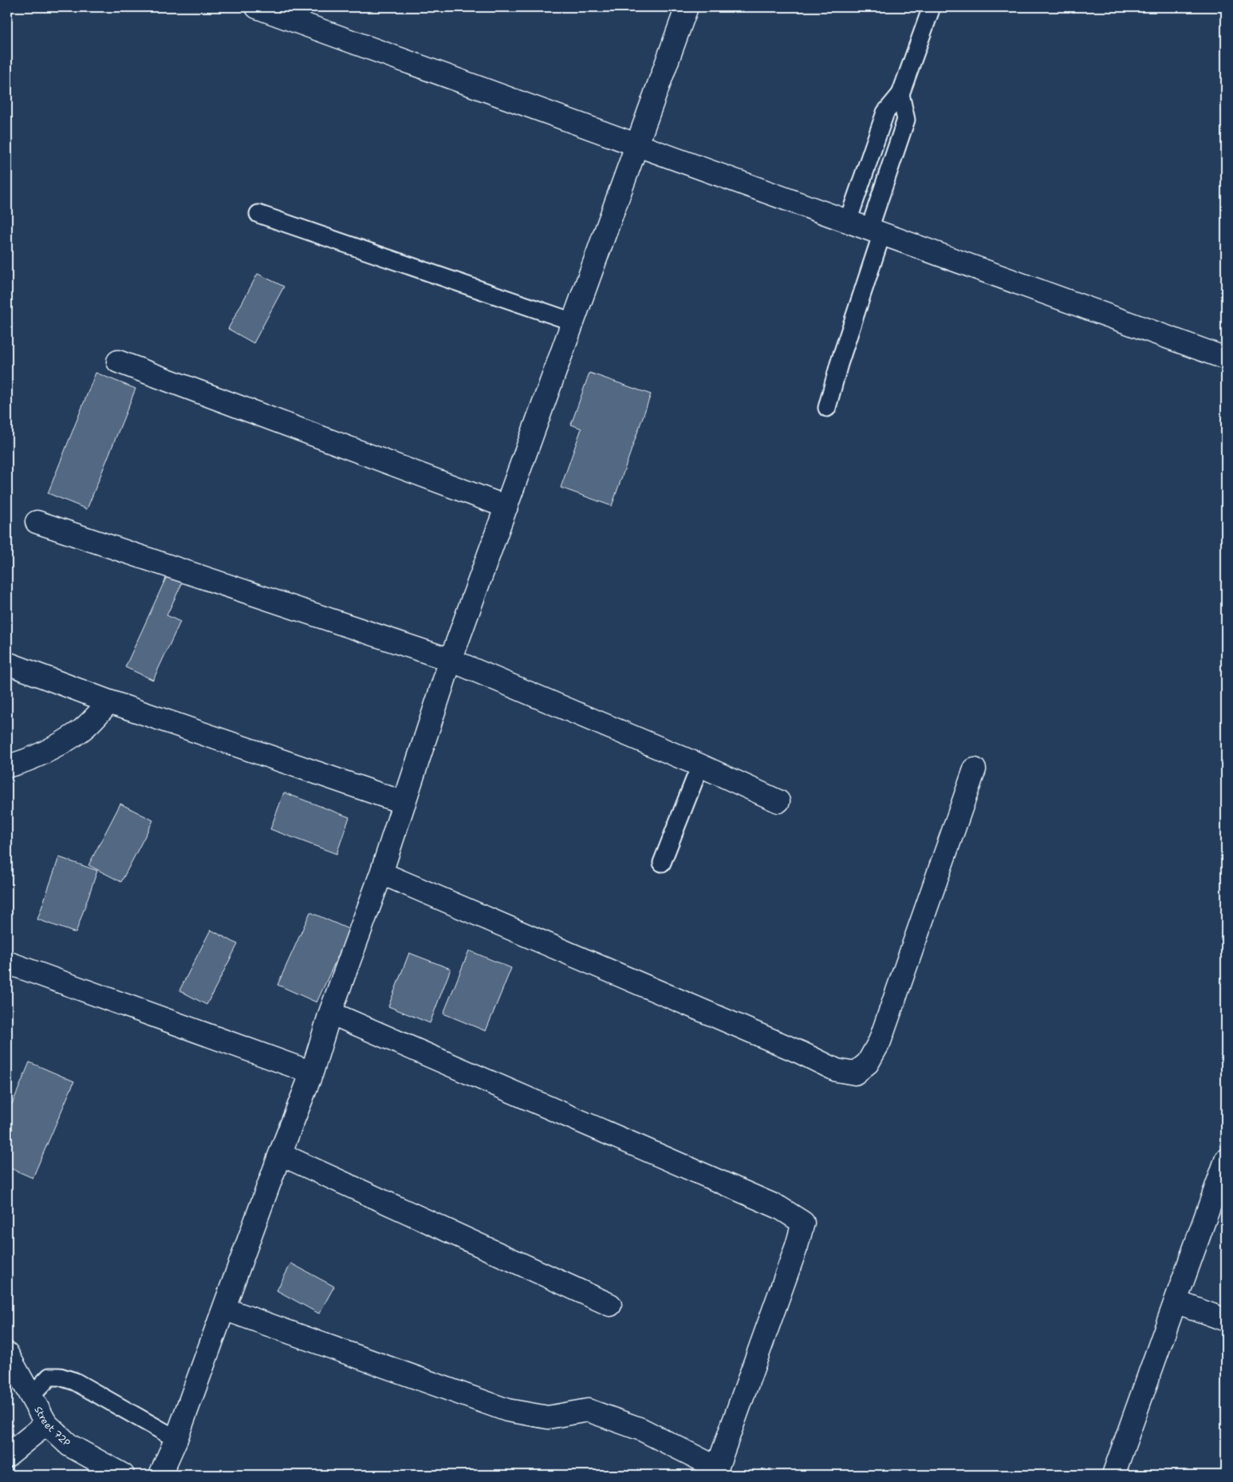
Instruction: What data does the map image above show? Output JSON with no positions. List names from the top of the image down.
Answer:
{
  "streets": {
    "street": ["Street 72P"]
  }
}
